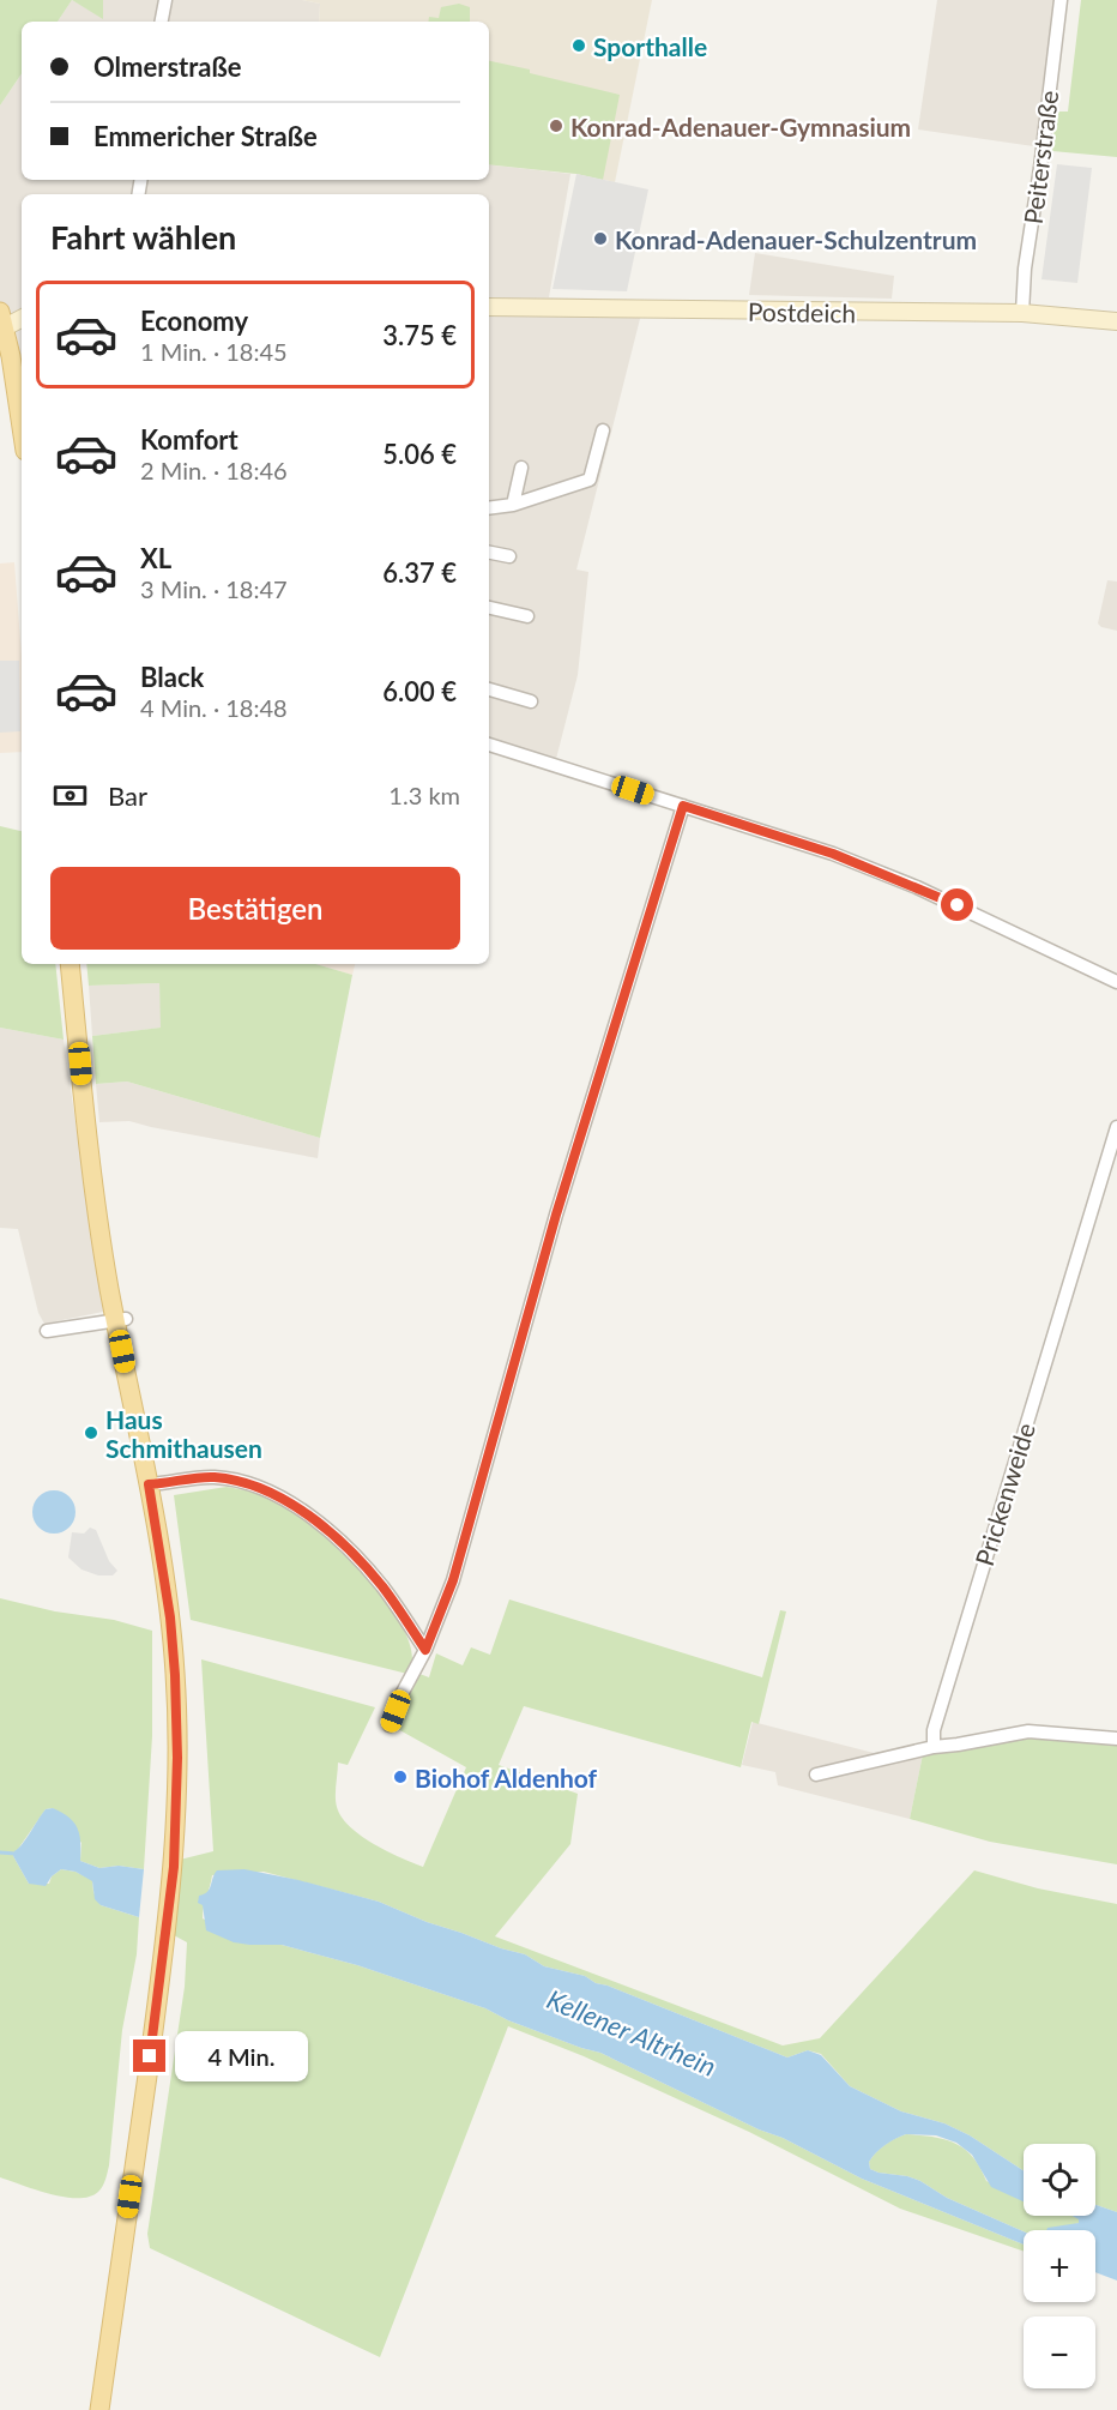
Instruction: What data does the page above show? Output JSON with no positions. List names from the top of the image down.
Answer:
{
  "streets": {
    "main road": ["Postdeich"],
    "street": ["Peiterstraße", "Prickenweide"]
  },
  "crossings": [
    ["Peiterstraße", "Postdeich"]
  ],
  "water": ["Kellener Altrhein"],
  "places": [
    "Sporthalle",
    "Konrad-Adenauer-Gymnasium",
    "Konrad-Adenauer-Schulzentrum",
    "Haus Schmithausen",
    "Biohof Aldenhof"
  ],
  "page": {
    "banner": ["Olmerstraße", "Emmericher Straße"],
    "heading": "Fahrt wählen",
    "list": [
      {
        "name": "Economy",
        "note": "1 Min. · 18:45",
        "value": "3.75 €"
      },
      {
        "name": "Komfort",
        "note": "2 Min. · 18:46",
        "value": "5.06 €"
      },
      {
        "name": "XL",
        "note": "3 Min. · 18:47",
        "value": "6.37 €"
      },
      {
        "name": "Black",
        "note": "4 Min. · 18:48",
        "value": "6.00 €"
      }
    ],
    "pay": ["Bar", "1.3 km"],
    "buttons": "Bestätigen",
    "bubble": "4 Min.",
    "map_buttons": ["+", "−"]
  }
}
